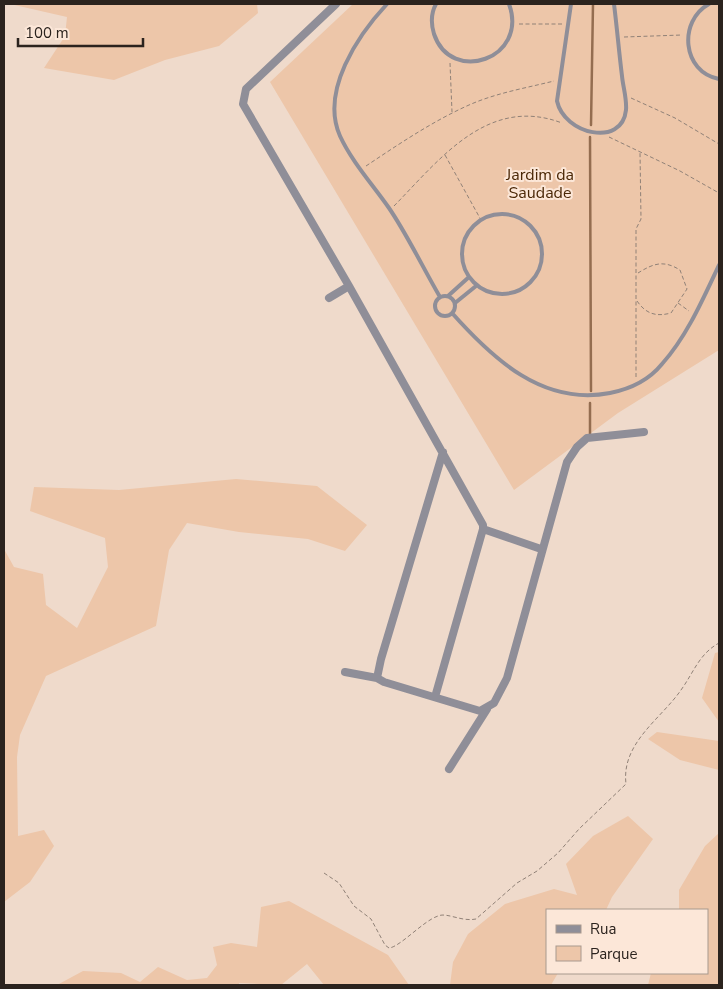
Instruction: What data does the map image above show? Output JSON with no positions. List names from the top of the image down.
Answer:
{
  "parks": ["Jardim da Saudade"],
  "legend": ["Rua", "Parque"],
  "scale_bar": "100 m"
}
